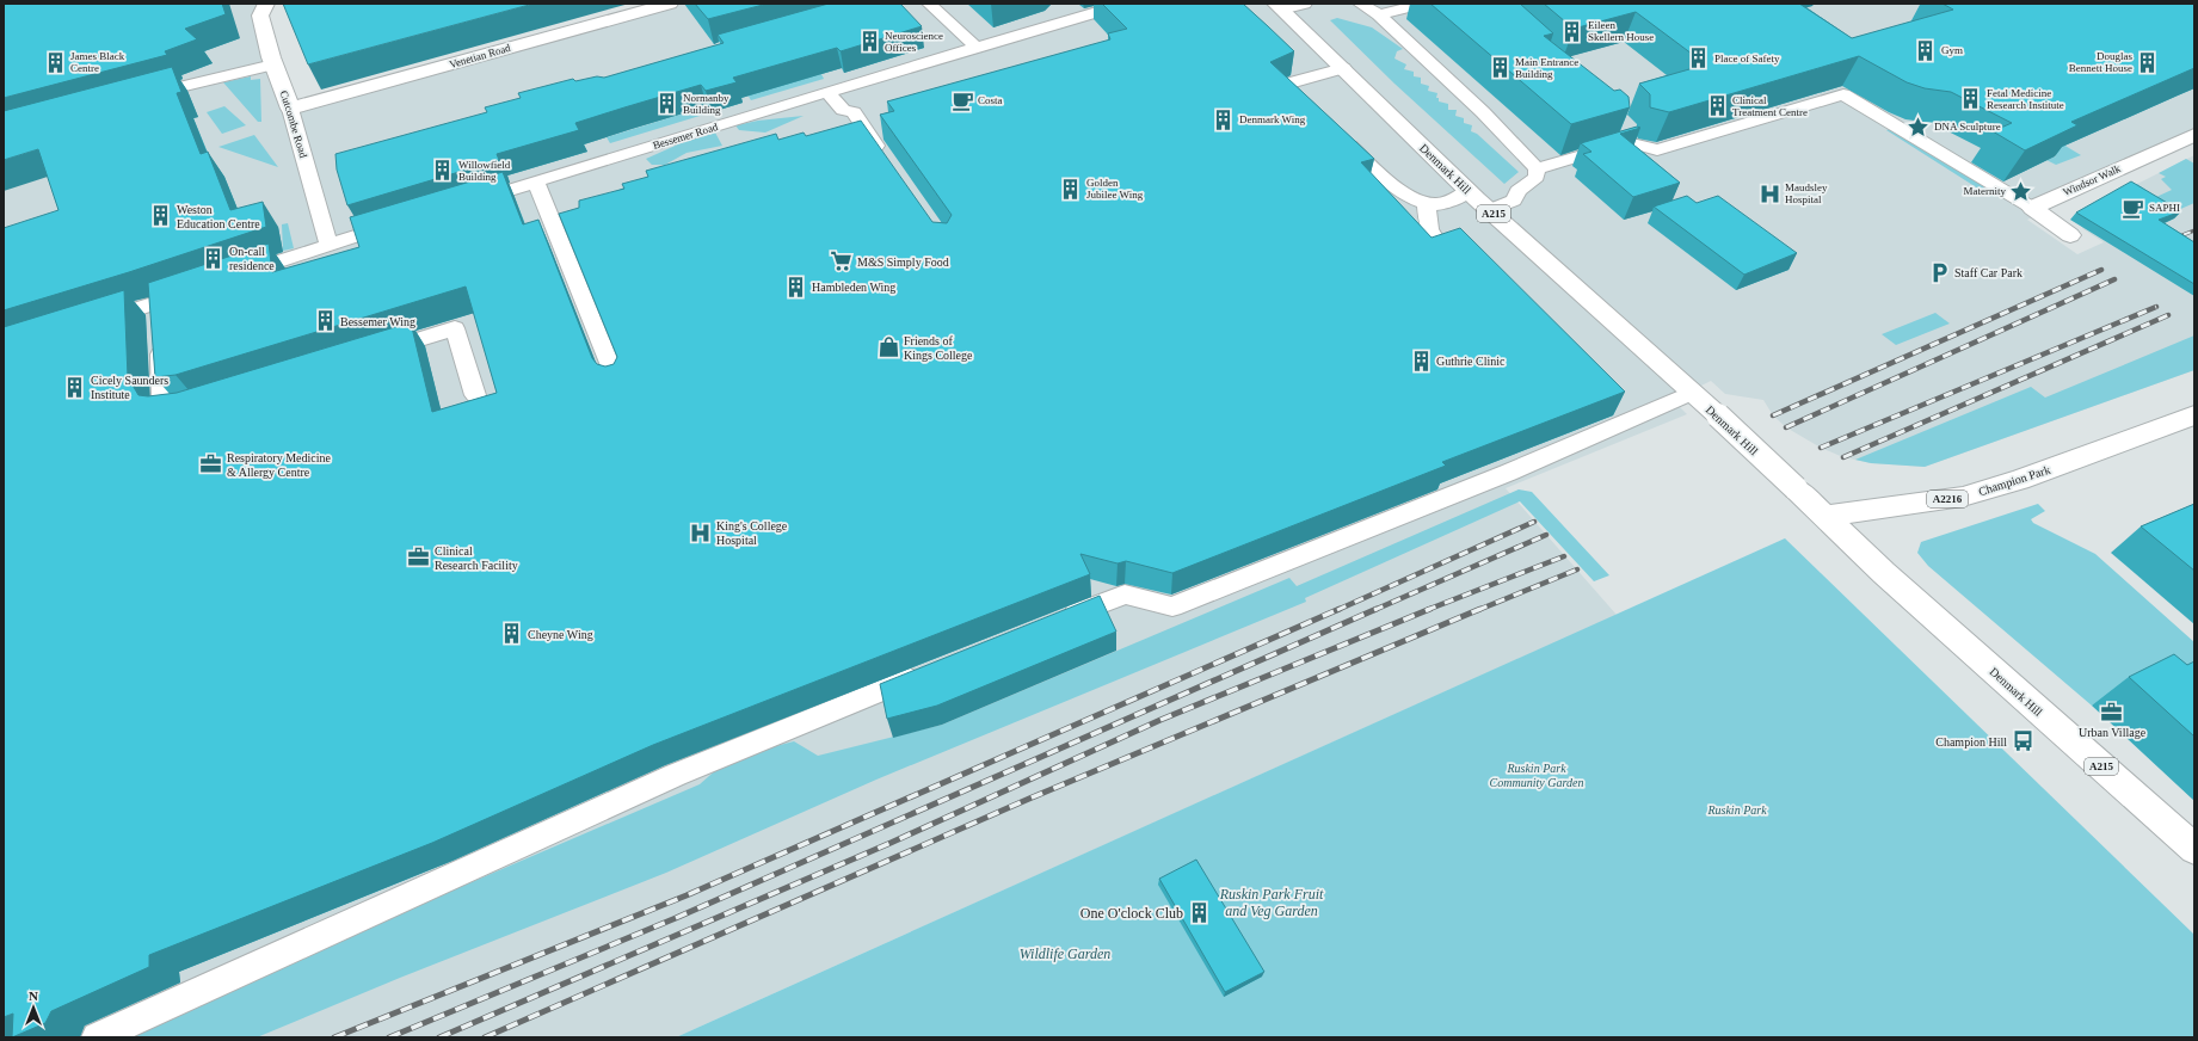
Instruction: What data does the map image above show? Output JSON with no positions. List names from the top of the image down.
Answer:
{
  "streets": {
    "main road": [
      "Venetian Road",
      "Cutcombe Road",
      "Denmark Hill",
      "Windsor Walk",
      "A215",
      "Champion Park",
      "A2216"
    ],
    "lane": ["Bessemer Road"]
  },
  "crossings": [
    ["Venetian Road", "Cutcombe Road"],
    ["Denmark Hill", "Champion Park"]
  ],
  "parks": [
    "Ruskin Park Community Garden",
    "Ruskin Park",
    "Ruskin Park Fruit and Veg Garden",
    "Wildlife Garden"
  ],
  "places": {
    "building": [
      "Eileen Skellern House",
      "Neuroscience Offices",
      "Gym",
      "Place of Safety",
      "James Black Centre",
      "Douglas Bennett House",
      "Main Entrance Building",
      "Fetal Medicine Research Institute",
      "Normanby Building",
      "Clinical Treatment Centre",
      "Denmark Wing",
      "Willowfield Building",
      "Golden Jubilee Wing",
      "Weston Education Centre",
      "On-call residence",
      "Hambleden Wing",
      "Bessemer Wing",
      "Guthrie Clinic",
      "Cicely Saunders Institute",
      "Cheyne Wing",
      "One O'clock Club"
    ],
    "cafe": ["Costa", "SAPHI"],
    "place": ["DNA Sculpture", "Maternity"],
    "hospital": ["Maudsley Hospital", "King's College Hospital"],
    "supermarket": ["M&S Simply Food"],
    "parking": ["Staff Car Park"],
    "shop": ["Friends of Kings College"],
    "office": ["Respiratory Medicine & Allergy Centre", "Clinical Research Facility", "Urban Village"],
    "bus stop": ["Champion Hill"]
  },
  "north": "top"
}
